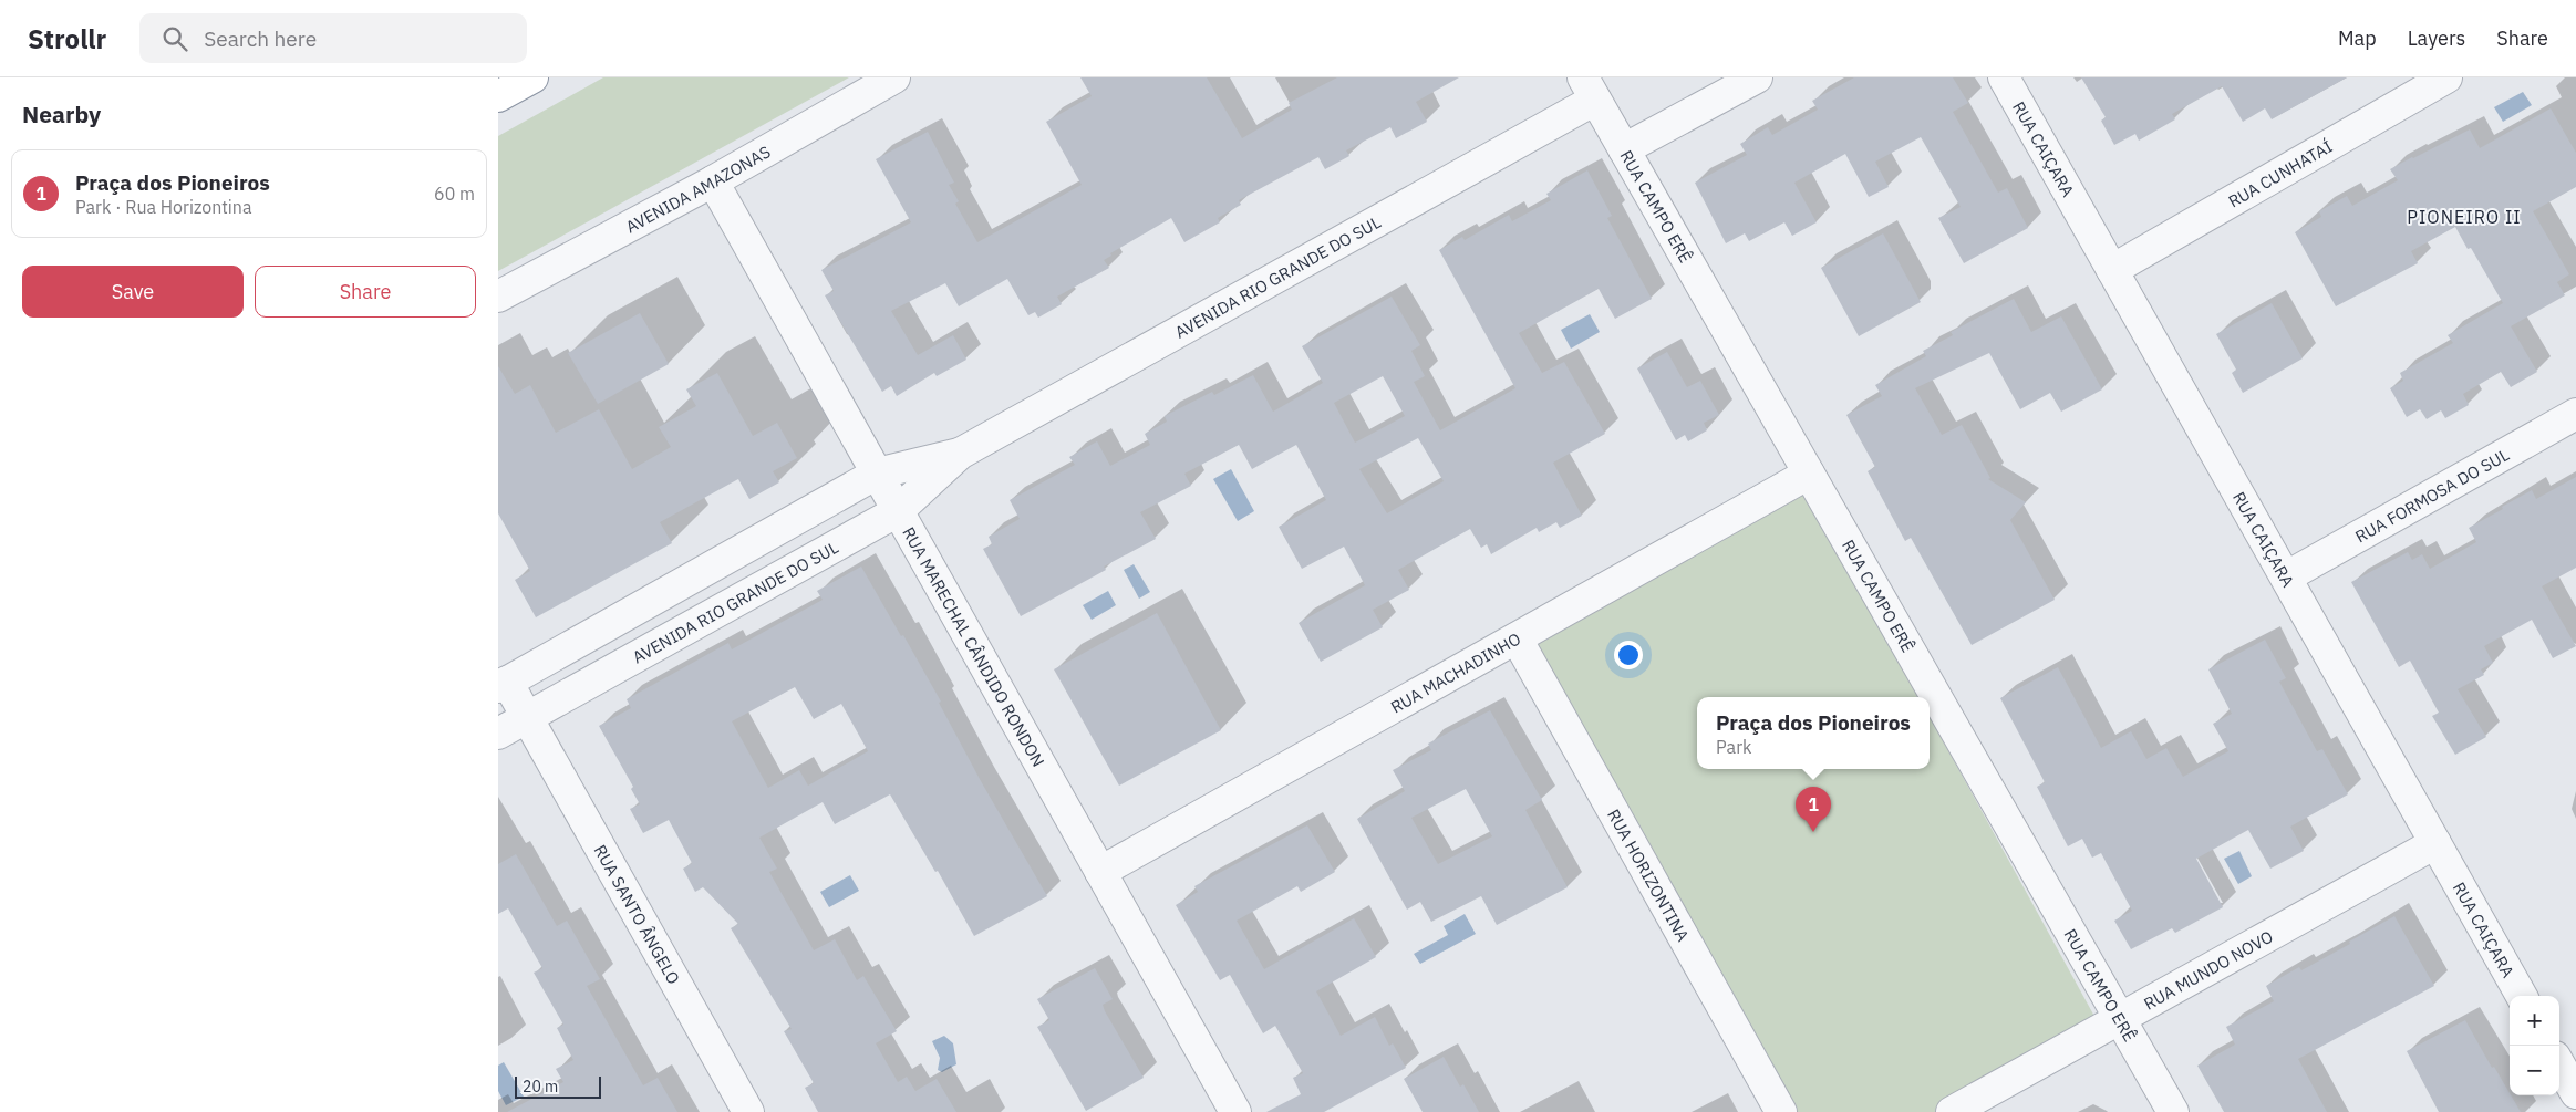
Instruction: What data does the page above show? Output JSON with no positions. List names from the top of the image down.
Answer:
{
  "streets": {
    "street": [
      "RUA CAIÇARA",
      "RUA CUNHATAÍ",
      "AVENIDA AMAZONAS",
      "RUA CAMPO ERÊ",
      "AVENIDA RIO GRANDE DO SUL",
      "RUA FORMOSA DO SUL",
      "RUA MARECHAL CÂNDIDO RONDON",
      "RUA MACHADINHO",
      "RUA HORIZONTINA",
      "RUA SANTO ÂNGELO",
      "RUA MUNDO NOVO"
    ]
  },
  "crossings": [
    ["RUA CAIÇARA", "RUA CUNHATAÍ"],
    ["RUA CAIÇARA", "RUA FORMOSA DO SUL"],
    ["RUA CAIÇARA", "RUA MUNDO NOVO"],
    ["AVENIDA AMAZONAS", "RUA MARECHAL CÂNDIDO RONDON"],
    ["RUA CAMPO ERÊ", "AVENIDA RIO GRANDE DO SUL"],
    ["RUA CAMPO ERÊ", "RUA MACHADINHO"],
    ["RUA CAMPO ERÊ", "RUA MUNDO NOVO"],
    ["AVENIDA RIO GRANDE DO SUL", "RUA MARECHAL CÂNDIDO RONDON"],
    ["AVENIDA RIO GRANDE DO SUL", "RUA SANTO ÂNGELO"],
    ["RUA MARECHAL CÂNDIDO RONDON", "RUA MACHADINHO"],
    ["RUA MACHADINHO", "RUA HORIZONTINA"]
  ],
  "districts": ["PIONEIRO II"],
  "scale_bar": "20 m",
  "page": {
    "header": "Strollr",
    "search": "Search here",
    "nav": ["Map", "Layers", "Share"],
    "heading": "Nearby",
    "list": [
      {
        "mark": "1",
        "name": "Praça dos Pioneiros",
        "note": "Park · Rua Horizontina",
        "value": "60 m"
      }
    ],
    "buttons": ["Save", "Share"],
    "popup": ["Praça dos Pioneiros", "Park"],
    "pins": "1",
    "map_buttons": ["+", "−"],
    "scale": "20 m"
  }
}
